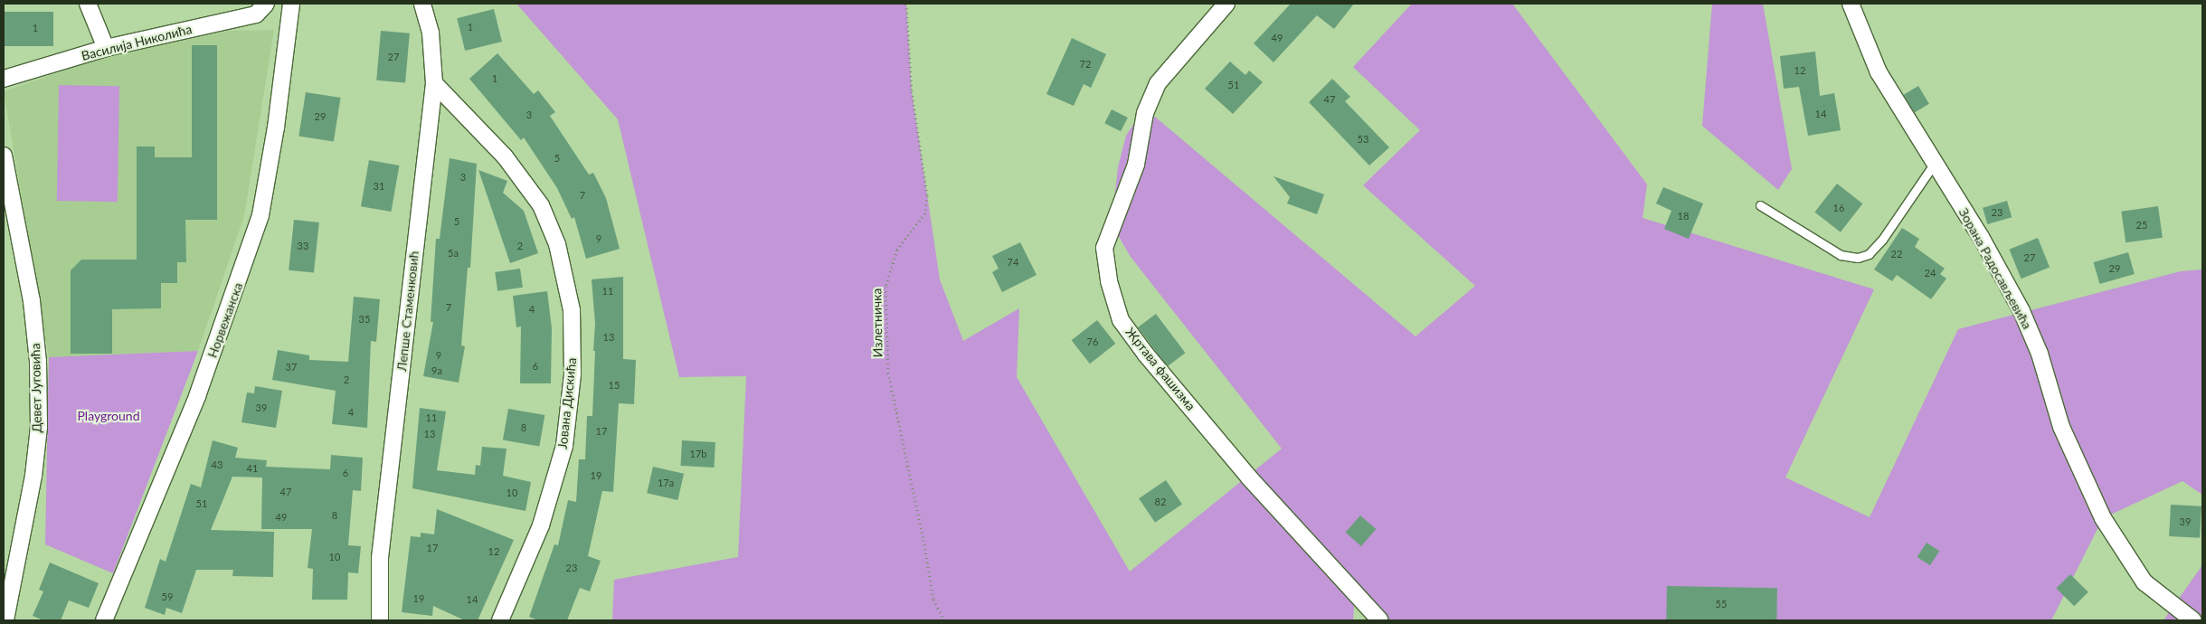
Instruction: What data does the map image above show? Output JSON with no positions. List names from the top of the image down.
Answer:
{
  "streets": {
    "street": [
      "Василија Николића",
      "Зорана Радосављевића",
      "Лепше Стаменковић",
      "Норвежанска",
      "Жртава фашизма",
      "Девет Југовића",
      "Јована Дискића"
    ],
    "path": ["Излетничка"]
  },
  "crossings": [
    ["Лепше Стаменковић", "Јована Дискића"]
  ],
  "parks": ["Playground"],
  "house_numbers": [
    "1",
    "1",
    "49",
    "27",
    "72",
    "12",
    "1",
    "51",
    "47",
    "14",
    "3",
    "29",
    "53",
    "5",
    "3",
    "31",
    "7",
    "16",
    "23",
    "18",
    "5",
    "25",
    "9",
    "33",
    "2",
    "5a",
    "22",
    "27",
    "74",
    "29",
    "24",
    "11",
    "7",
    "4",
    "35",
    "13",
    "76",
    "9",
    "6",
    "37",
    "9a",
    "2",
    "15",
    "39",
    "4",
    "11",
    "8",
    "17",
    "13",
    "17b",
    "43",
    "41",
    "6",
    "19",
    "17a",
    "47",
    "10",
    "82",
    "51",
    "8",
    "49",
    "39",
    "17",
    "12",
    "10",
    "23",
    "59",
    "19",
    "14",
    "55"
  ]
}
